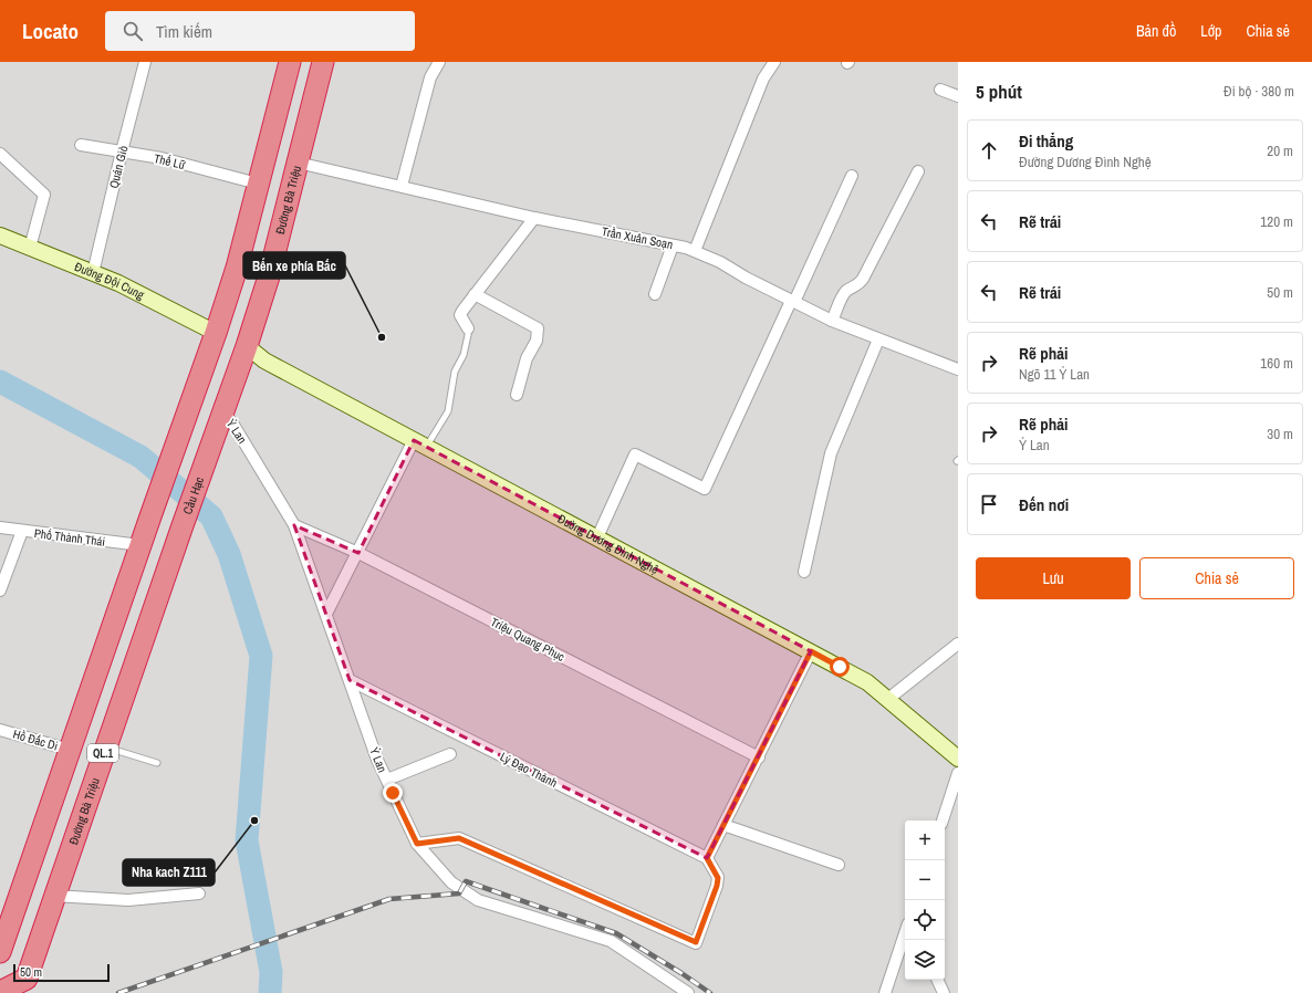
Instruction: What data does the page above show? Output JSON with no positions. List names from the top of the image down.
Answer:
{
  "streets": {
    "highway": ["Đường Bà Triệu", "Cầu Hạc", "QL.1"],
    "main road": ["Đường Đội Cung", "Đường Dương Đình Nghệ"],
    "street": [
      "Thế Lữ",
      "Quán Giò",
      "Trần Xuân Soạn",
      "Ỷ Lan",
      "Phố Thành Thái",
      "Triệu Quang Phục",
      "Hồ Đắc Di",
      "Lý Đạo Thành"
    ]
  },
  "crossings": [
    ["Thế Lữ", "Quán Giò"],
    ["Thế Lữ", "QL.1"],
    ["Quán Giò", "Đường Đội Cung"],
    ["Đường Bà Triệu", "Trần Xuân Soạn"],
    ["Đường Bà Triệu", "Ỷ Lan"],
    ["Đường Bà Triệu", "Cầu Hạc"],
    ["Đường Bà Triệu", "Đường Dương Đình Nghệ"],
    ["Đường Bà Triệu", "QL.1"],
    ["Đường Đội Cung", "QL.1"],
    ["Ỷ Lan", "Triệu Quang Phục"],
    ["Ỷ Lan", "Lý Đạo Thành"],
    ["Phố Thành Thái", "QL.1"],
    ["Hồ Đắc Di", "QL.1"]
  ],
  "places": ["Bến xe phía Bắc", "Nha kach Z111"],
  "scale_bar": "50 m",
  "page": {
    "header": "Locato",
    "search": "Tìm kiếm",
    "nav": ["Bản đồ", "Lớp", "Chia sẻ"],
    "heading": ["5 phút", "Đi bộ · 380 m"],
    "list": [
      ["Đi thẳng", "Đường Dương Đình Nghệ", "20 m"],
      ["Rẽ trái", "120 m"],
      ["Rẽ trái", "50 m"],
      ["Rẽ phải", "Ngõ 11 Ỷ Lan", "160 m"],
      ["Rẽ phải", "Ỷ Lan", "30 m"],
      "Đến nơi"
    ],
    "buttons": ["Lưu", "Chia sẻ"],
    "map_buttons": ["+", "−"],
    "scale": "50 m"
  }
}
